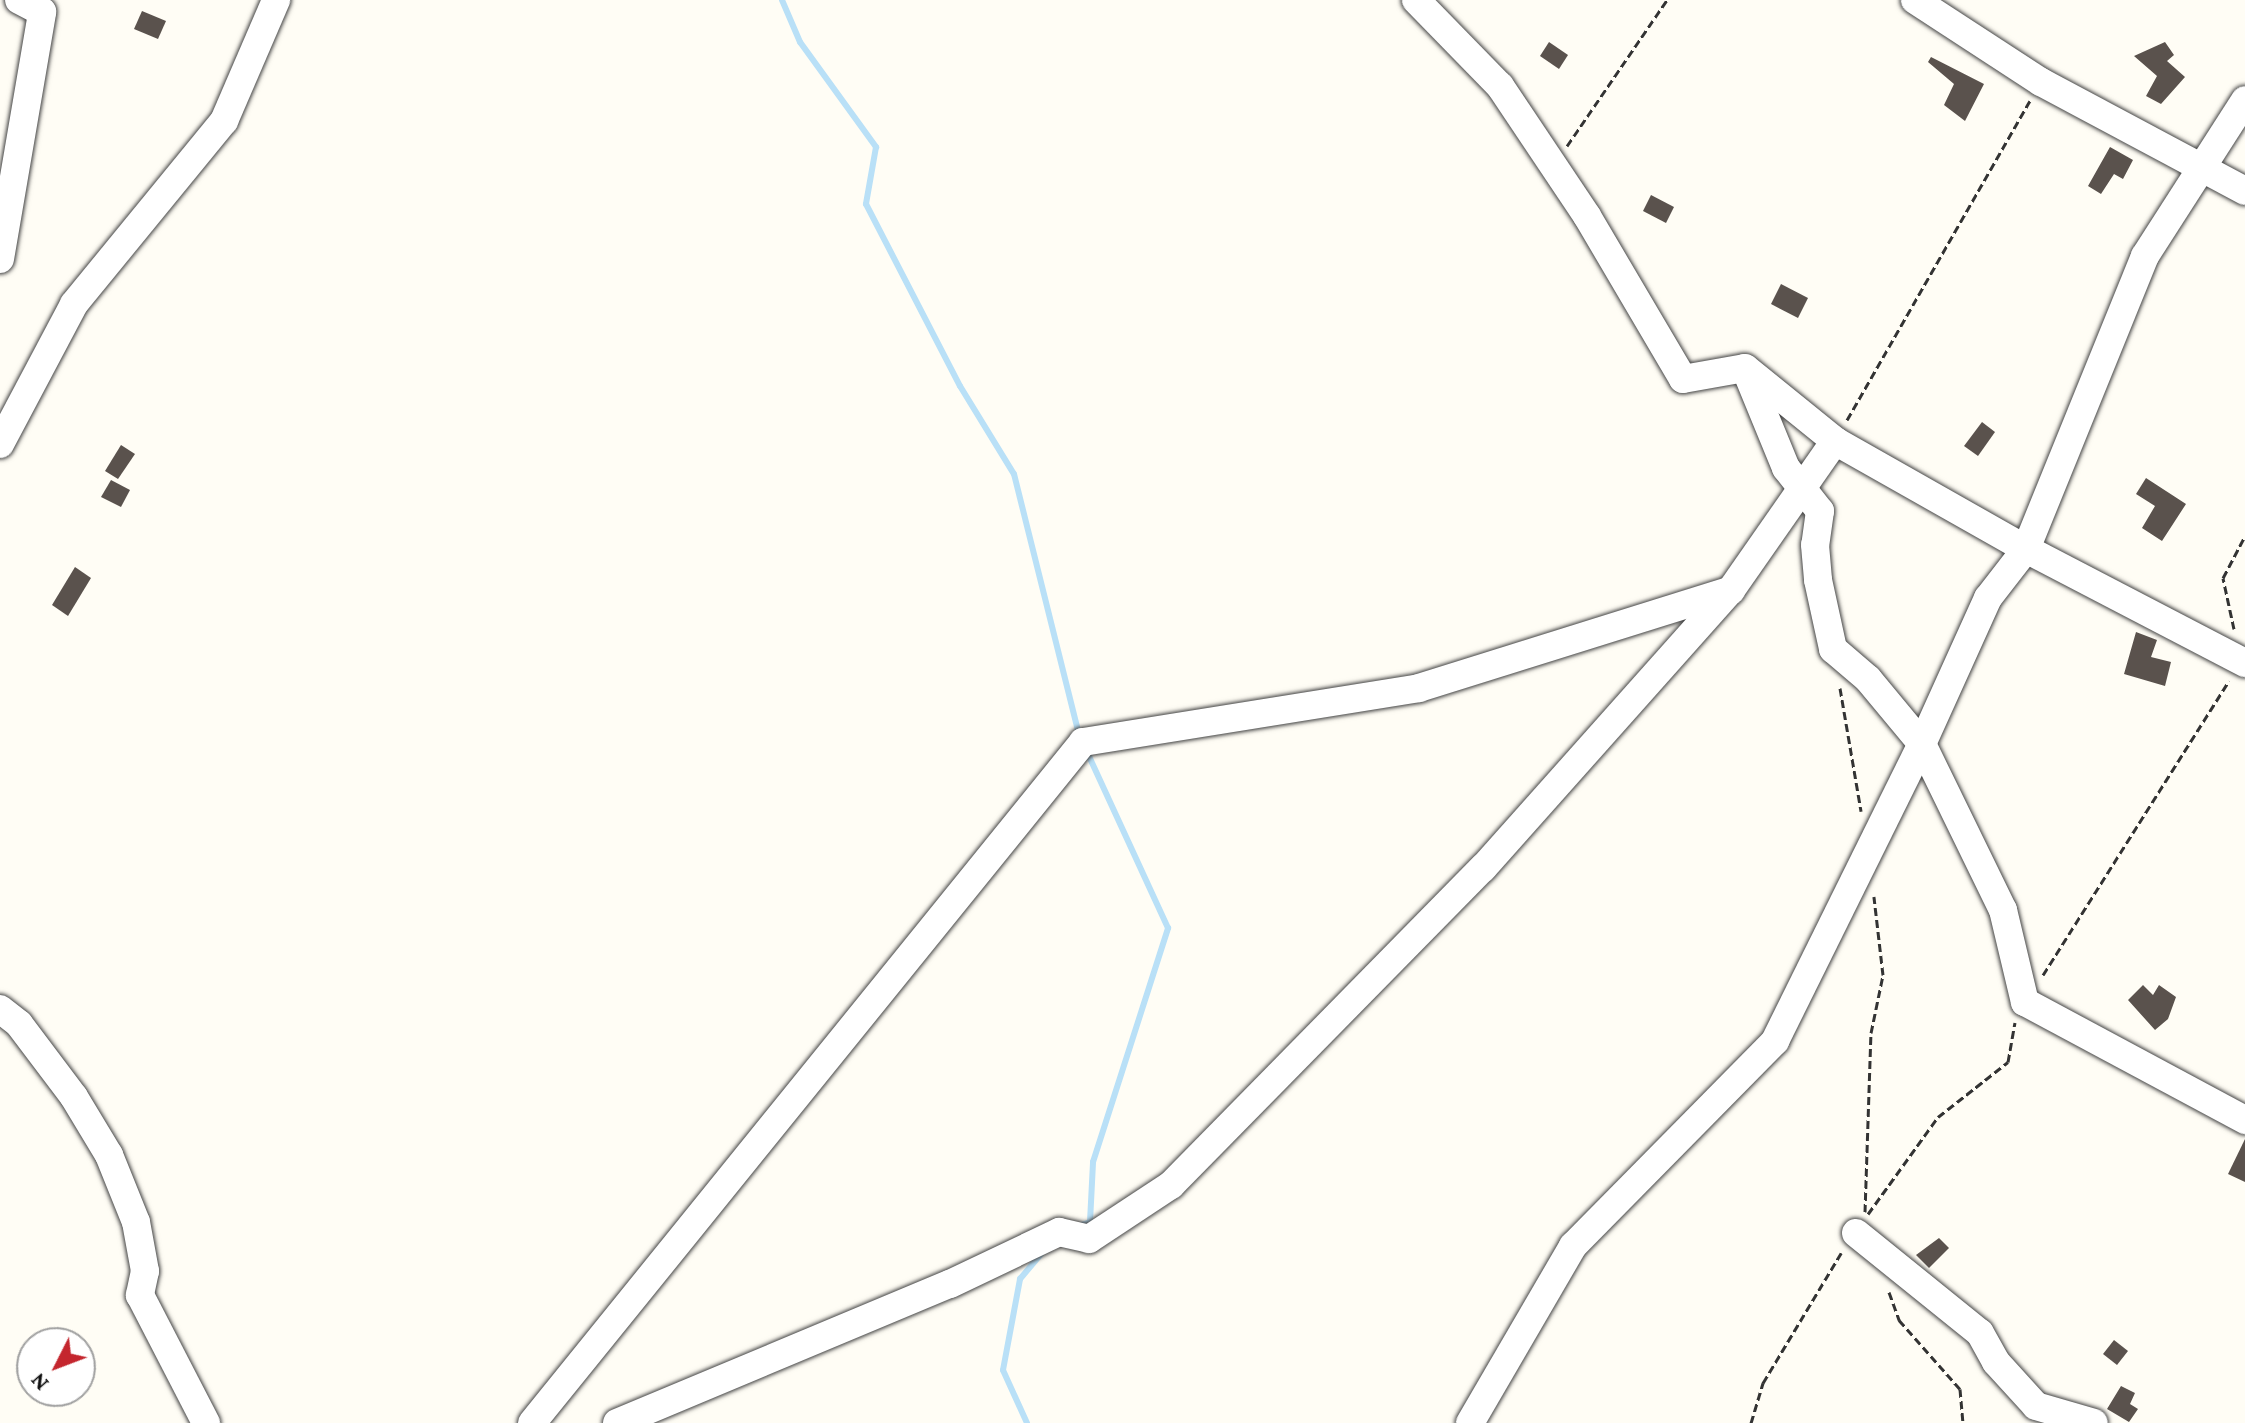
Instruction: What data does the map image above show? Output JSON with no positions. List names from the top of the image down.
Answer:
{
  "north": "bottom left"
}
